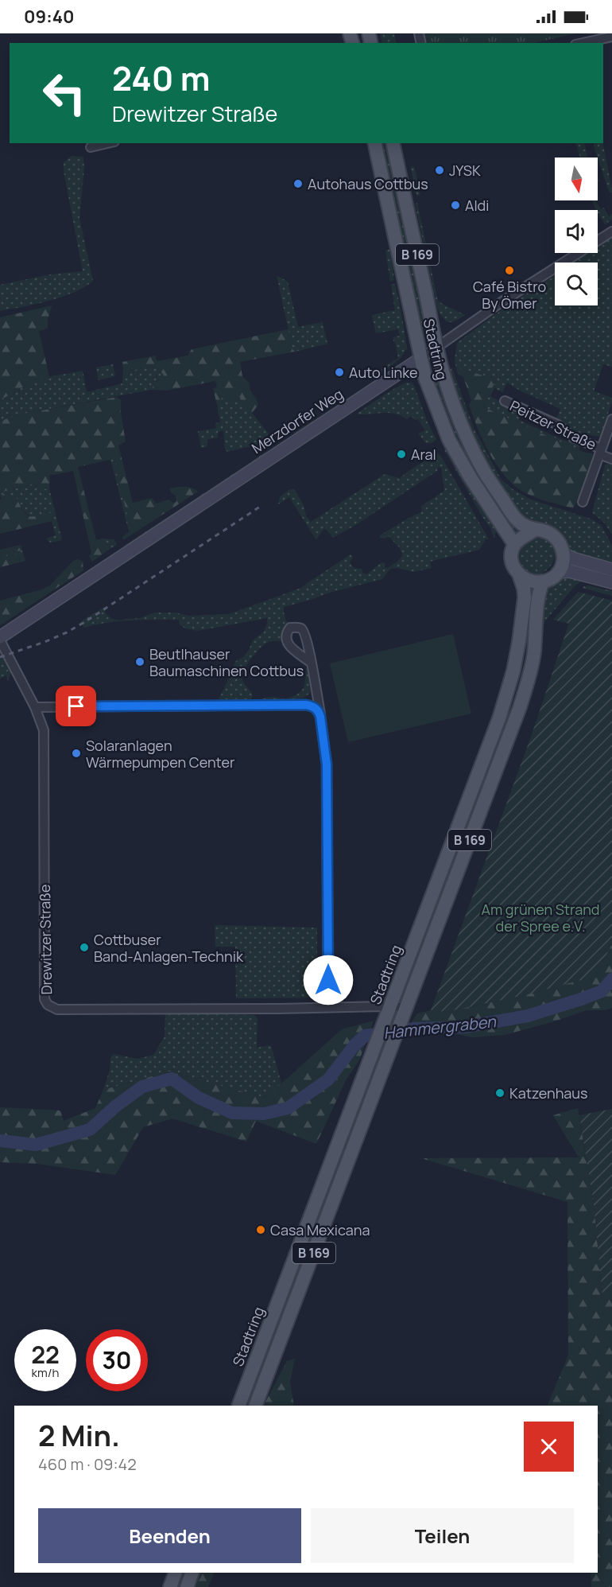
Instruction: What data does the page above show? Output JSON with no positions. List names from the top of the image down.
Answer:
{
  "streets": {
    "main road": ["B 169", "Stadtring"],
    "street": ["Merzdorfer Weg", "Peitzer Straße", "Drewitzer Straße"]
  },
  "crossings": [
    ["B 169", "Stadtring"],
    ["B 169", "Drewitzer Straße"],
    ["Stadtring", "Merzdorfer Weg"],
    ["Stadtring", "Drewitzer Straße"],
    ["Merzdorfer Weg", "Drewitzer Straße"]
  ],
  "water": ["Hammergraben"],
  "parks": ["Am grünen Strand der Spree e.V."],
  "places": [
    "JYSK",
    "Autohaus Cottbus",
    "Aldi",
    "Café Bistro By Ömer",
    "Auto Linke",
    "Aral",
    "Beutlhauser Baumaschinen Cottbus",
    "Solaranlagen Wärmepumpen Center",
    "Cottbuser Band-Anlagen-Technik",
    "Katzenhaus",
    "Casa Mexicana"
  ],
  "north": "bottom",
  "page": {
    "status": "09:40",
    "turn": ["240 m", "Drewitzer Straße"],
    "speed": "22 km/h",
    "limit": "30",
    "heading": ["2 Min.", "460 m · 09:42"],
    "buttons": ["Beenden", "Teilen"]
  }
}
